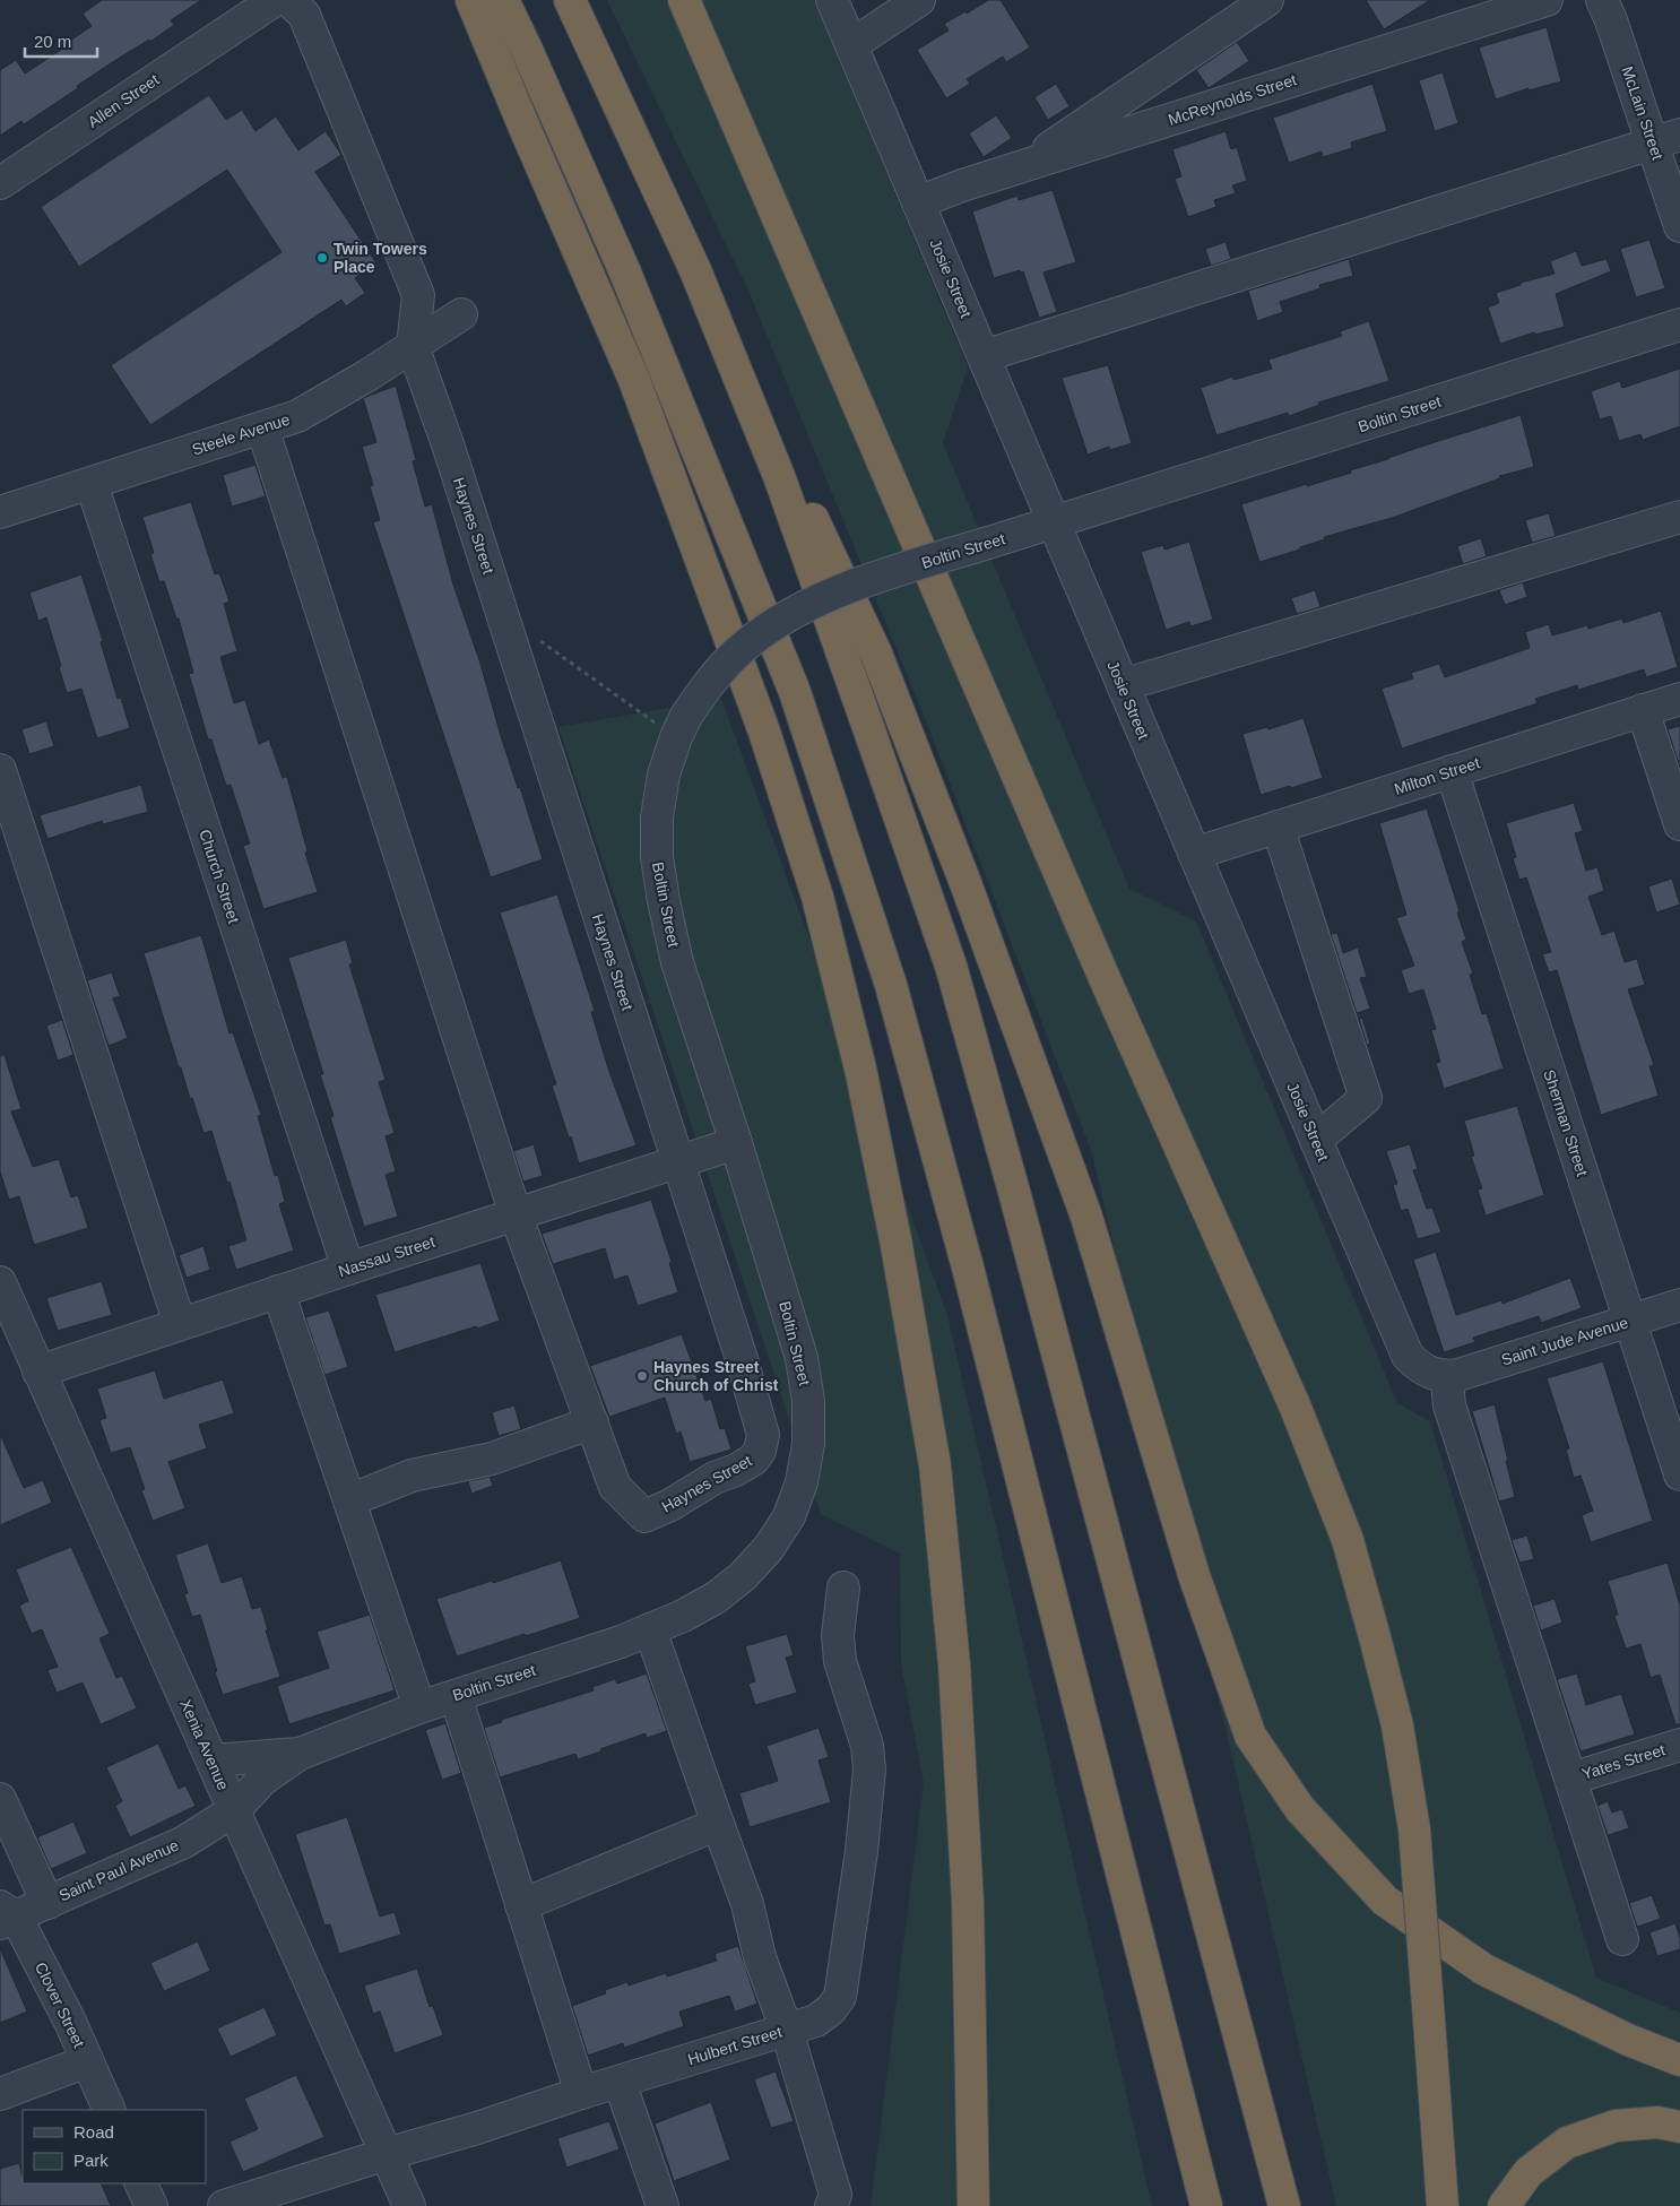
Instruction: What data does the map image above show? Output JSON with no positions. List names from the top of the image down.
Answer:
{
  "streets": {
    "street": [
      "McReynolds Street",
      "Allen Street",
      "McLain Street",
      "Josie Street",
      "Boltin Street",
      "Steele Avenue",
      "Haynes Street",
      "Milton Street",
      "Church Street",
      "Sherman Street",
      "Nassau Street",
      "Saint Jude Avenue",
      "Xenia Avenue",
      "Yates Street",
      "Saint Paul Avenue",
      "Clover Street",
      "Hulbert Street"
    ]
  },
  "crossings": [
    ["McReynolds Street", "Josie Street"],
    ["Josie Street", "Boltin Street"],
    ["Josie Street", "Milton Street"],
    ["Josie Street", "Saint Jude Avenue"],
    ["Boltin Street", "Nassau Street"],
    ["Boltin Street", "Xenia Avenue"],
    ["Boltin Street", "Saint Paul Avenue"],
    ["Steele Avenue", "Haynes Street"],
    ["Steele Avenue", "Church Street"],
    ["Haynes Street", "Nassau Street"],
    ["Milton Street", "Sherman Street"],
    ["Church Street", "Nassau Street"],
    ["Sherman Street", "Saint Jude Avenue"],
    ["Nassau Street", "Xenia Avenue"],
    ["Xenia Avenue", "Saint Paul Avenue"],
    ["Xenia Avenue", "Hulbert Street"],
    ["Saint Paul Avenue", "Clover Street"]
  ],
  "places": ["Twin Towers Place", "Haynes Street Church of Christ"],
  "legend": ["Road", "Park"],
  "scale_bar": "20 m"
}
